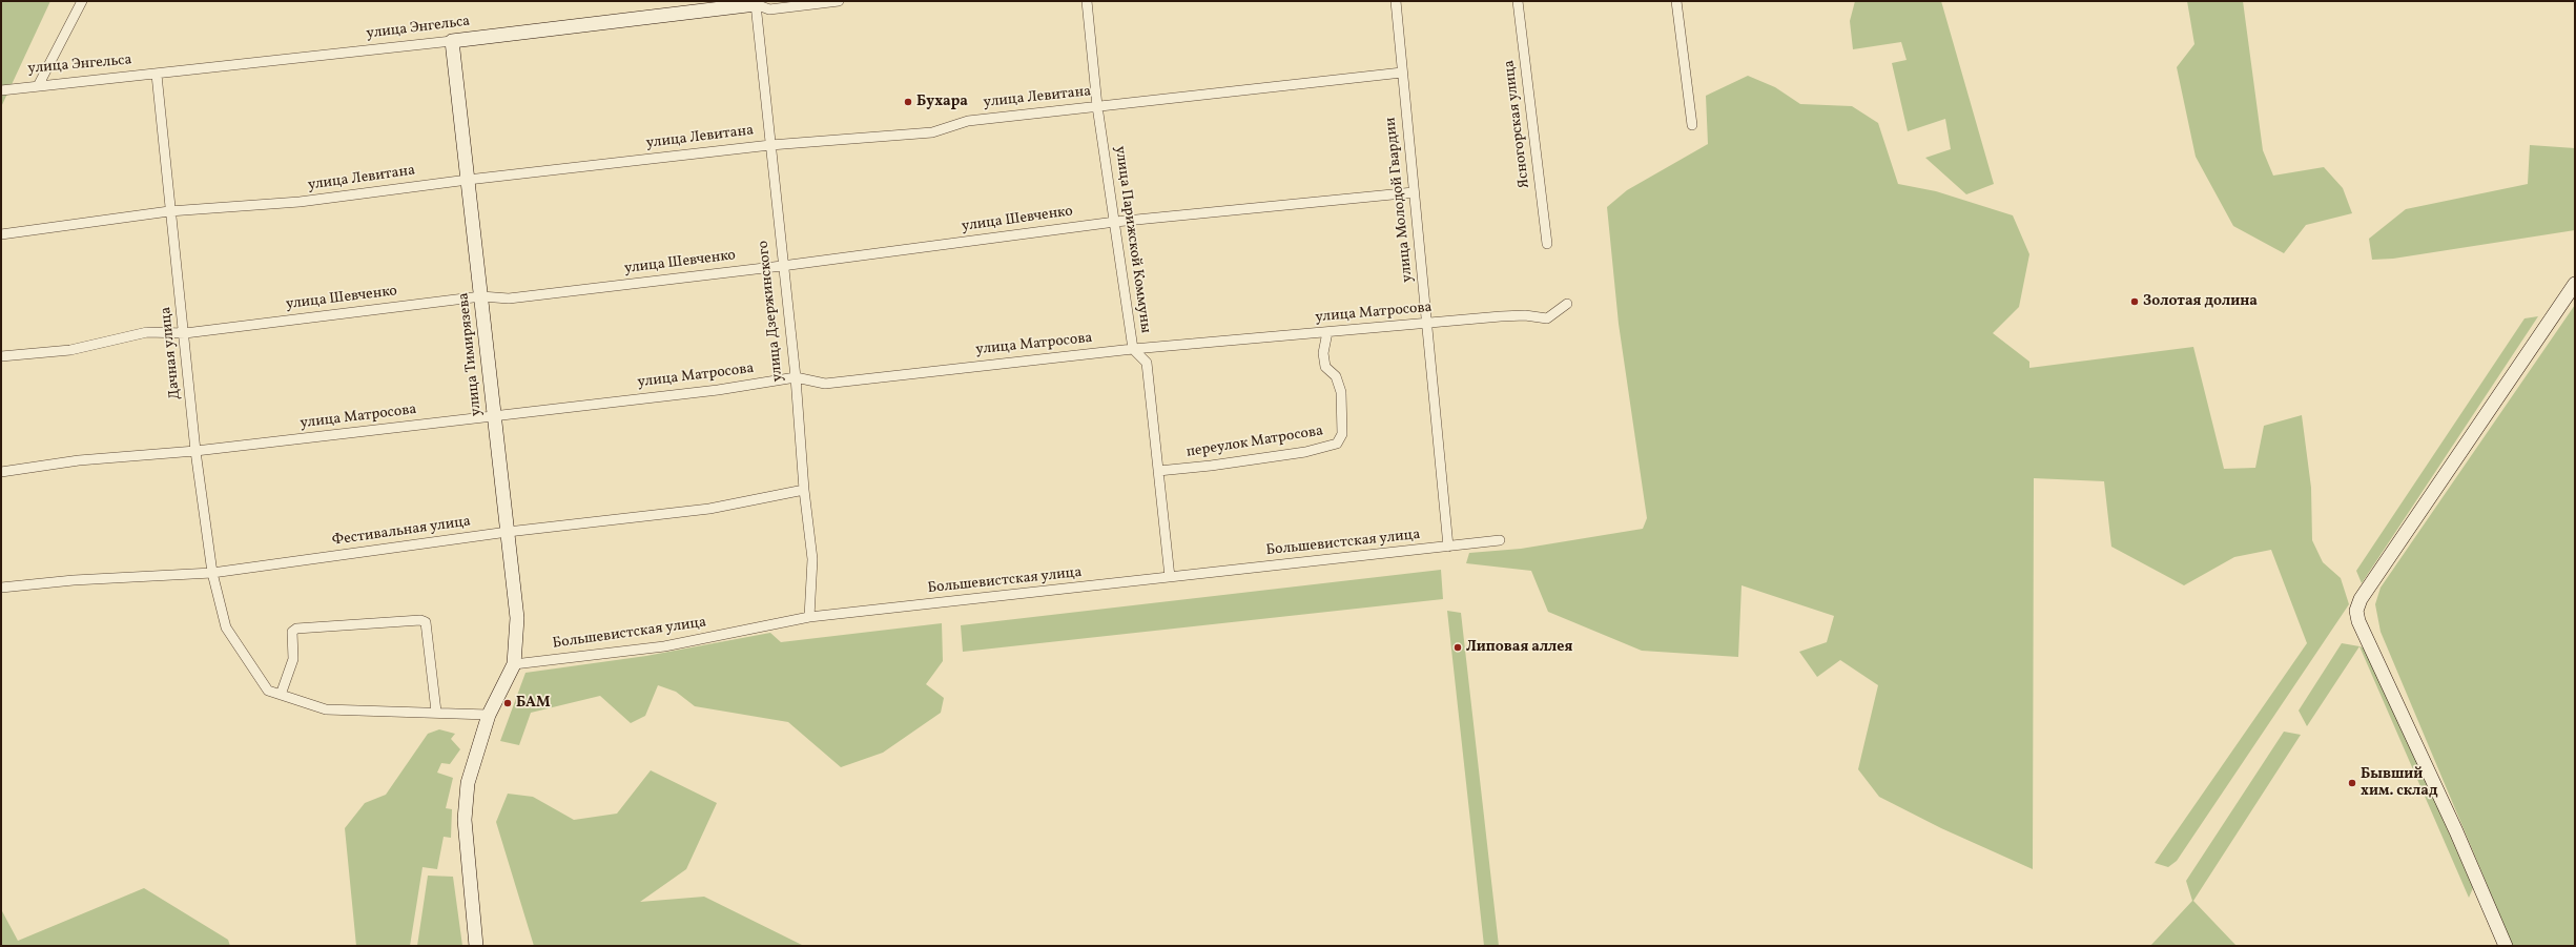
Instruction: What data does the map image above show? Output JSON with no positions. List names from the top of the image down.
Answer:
{
  "streets": {
    "street": [
      "улица Энгельса",
      "улица Левитана",
      "Ясногорская улица",
      "улица Молодой Гвардии",
      "улица Шевченко",
      "улица Парижской Коммуны",
      "улица Дзержинского",
      "улица Матросова",
      "Дачная улица",
      "улица Тимирязева",
      "переулок Матросова",
      "Фестивальная улица",
      "Большевистская улица"
    ]
  },
  "crossings": [
    ["улица Энгельса", "улица Дзержинского"],
    ["улица Энгельса", "Дачная улица"],
    ["улица Энгельса", "улица Тимирязева"],
    ["улица Левитана", "улица Молодой Гвардии"],
    ["улица Левитана", "улица Парижской Коммуны"],
    ["улица Левитана", "улица Дзержинского"],
    ["улица Левитана", "Дачная улица"],
    ["улица Левитана", "улица Тимирязева"],
    ["улица Молодой Гвардии", "улица Шевченко"],
    ["улица Молодой Гвардии", "улица Матросова"],
    ["улица Молодой Гвардии", "Большевистская улица"],
    ["улица Шевченко", "улица Парижской Коммуны"],
    ["улица Шевченко", "улица Дзержинского"],
    ["улица Шевченко", "Дачная улица"],
    ["улица Шевченко", "улица Тимирязева"],
    ["улица Парижской Коммуны", "улица Матросова"],
    ["улица Парижской Коммуны", "переулок Матросова"],
    ["улица Парижской Коммуны", "Большевистская улица"],
    ["улица Дзержинского", "улица Матросова"],
    ["улица Дзержинского", "Фестивальная улица"],
    ["улица Дзержинского", "Большевистская улица"],
    ["улица Матросова", "Дачная улица"],
    ["улица Матросова", "улица Тимирязева"],
    ["улица Матросова", "переулок Матросова"],
    ["Дачная улица", "Фестивальная улица"],
    ["улица Тимирязева", "Фестивальная улица"],
    ["улица Тимирязева", "Большевистская улица"]
  ],
  "places": [
    "Бухара",
    "Золотая долина",
    "Липовая аллея",
    "БАМ",
    "Бывший хим. склад"
  ]
}
